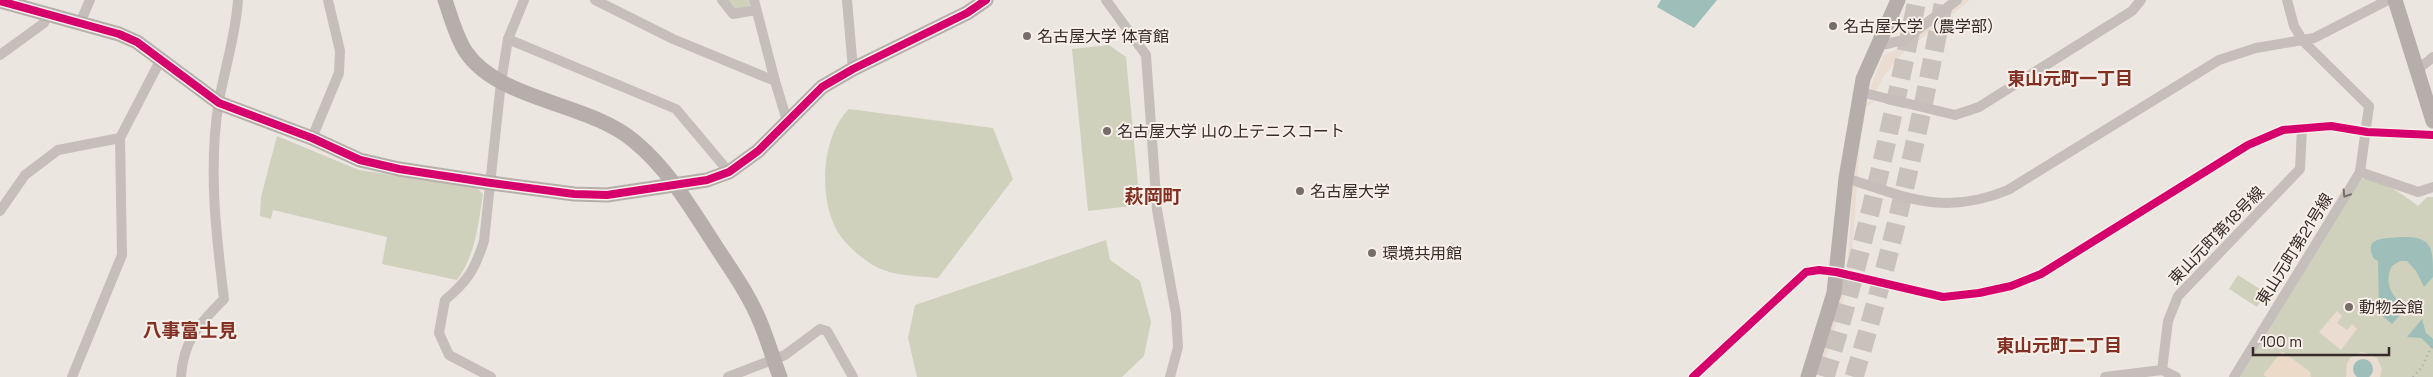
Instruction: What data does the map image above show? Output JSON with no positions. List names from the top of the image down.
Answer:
{
  "streets": {
    "street": ["東山元町第18号線", "東山元町第21号線"]
  },
  "one_way": ["東山元町第21号線"],
  "districts": [
    "東山元町一丁目",
    "萩岡町",
    "八事富士見",
    "東山元町二丁目"
  ],
  "places": [
    "名古屋大学（農学部）",
    "名古屋大学 体育館",
    "名古屋大学 山の上テニスコート",
    "名古屋大学",
    "環境共用館",
    "動物会館"
  ],
  "scale_bar": "100 m"
}
